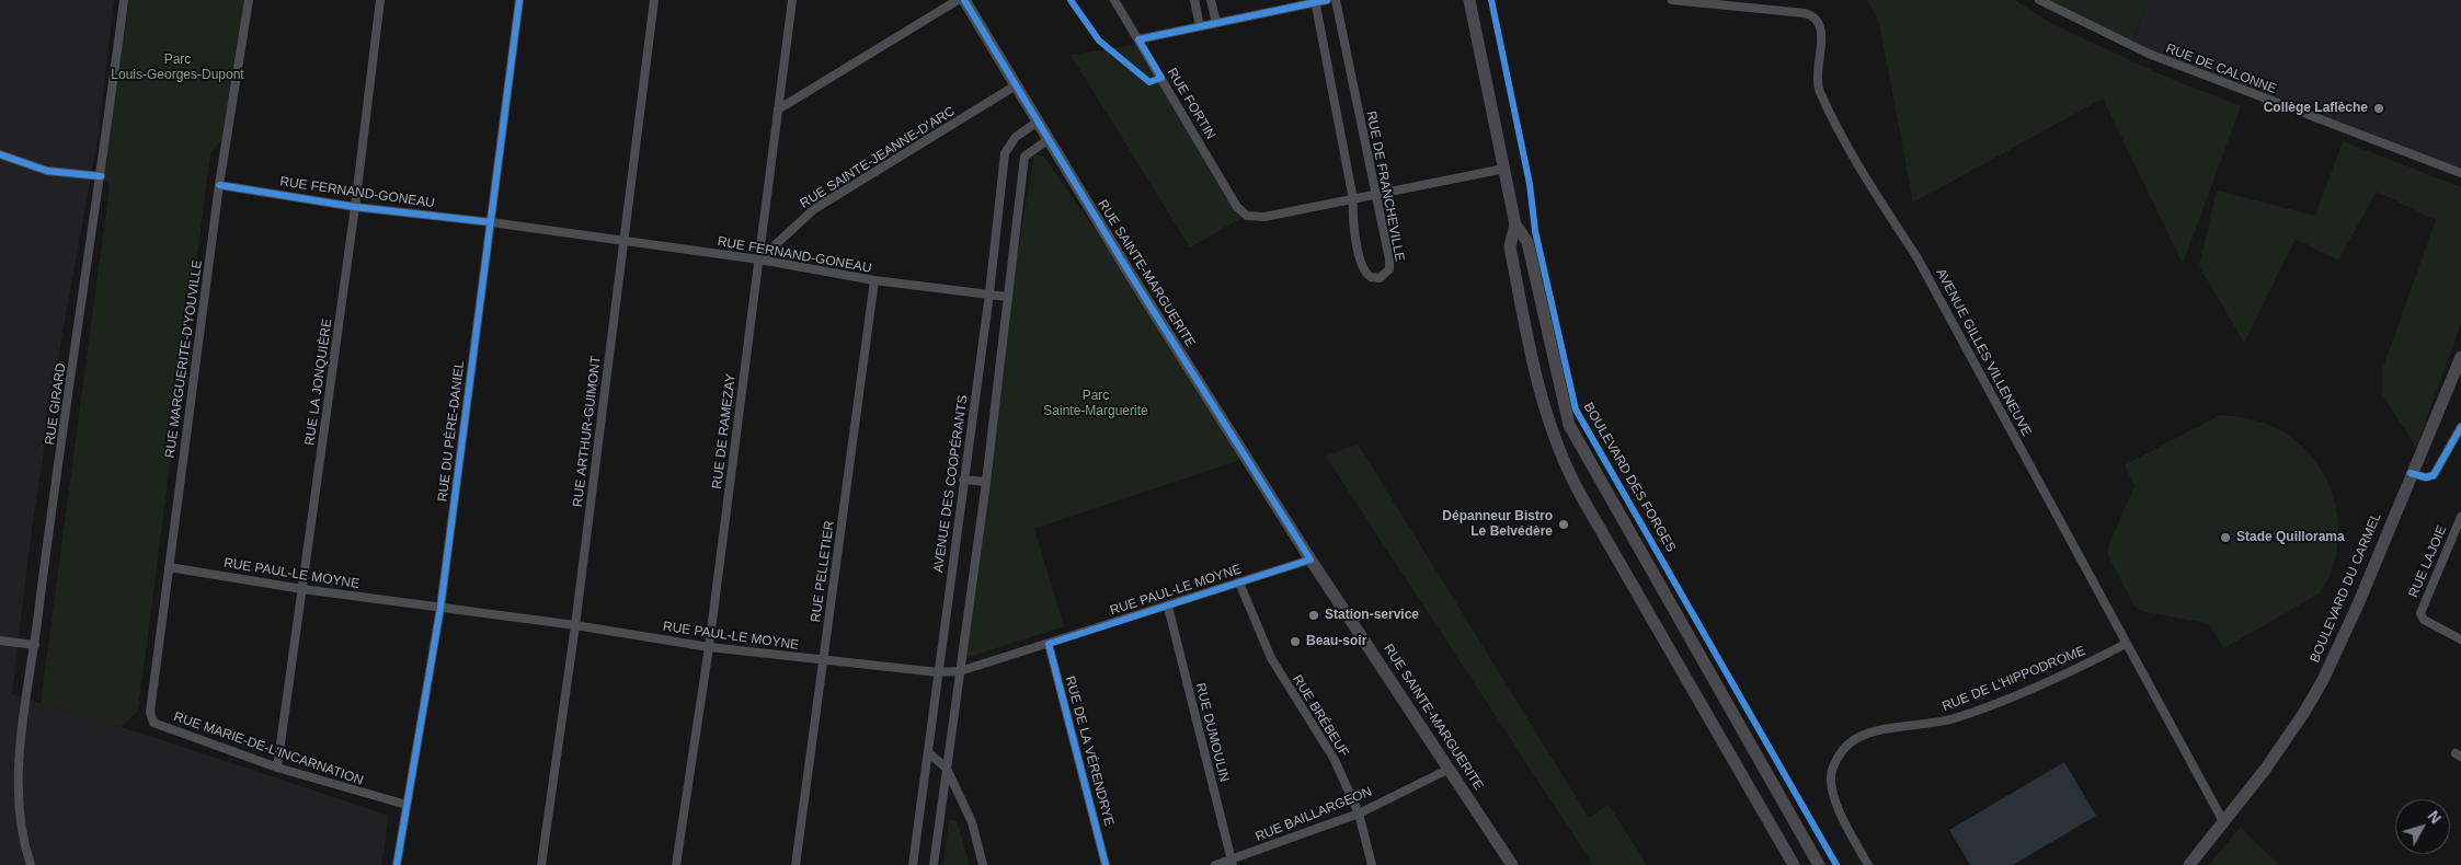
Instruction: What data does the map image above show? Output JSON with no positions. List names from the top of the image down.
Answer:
{
  "streets": {
    "main road": ["RUE SAINTE-MARGUERITE", "BOULEVARD DES FORGES", "BOULEVARD DU CARMEL"],
    "street": [
      "RUE DE CALONNE",
      "RUE FORTIN",
      "RUE SAINTE-JEANNE-D'ARC",
      "RUE DE FRANCHEVILLE",
      "RUE FERNAND-GONEAU",
      "AVENUE GILLES VILLENEUVE",
      "RUE MARGUERITE-D'YOUVILLE",
      "RUE LA JONQUIÈRE",
      "RUE GIRARD",
      "RUE DU PÈRE-DANIEL",
      "RUE ARTHUR-GUIMONT",
      "RUE DE RAMEZAY",
      "AVENUE DES COOPÉRANTS",
      "RUE LAJOIE",
      "RUE PELLETIER",
      "RUE PAUL-LE MOYNE",
      "RUE DE L'HIPPODROME",
      "RUE BRÉBEUF",
      "RUE DUMOULIN",
      "RUE MARIE-DE-L'INCARNATION",
      "RUE DE LA VÉRENDRYE",
      "RUE BAILLARGEON"
    ]
  },
  "crossings": [
    ["RUE FORTIN", "RUE DE FRANCHEVILLE"],
    ["RUE SAINTE-JEANNE-D'ARC", "RUE FERNAND-GONEAU"],
    ["RUE SAINTE-JEANNE-D'ARC", "RUE SAINTE-MARGUERITE"],
    ["RUE SAINTE-JEANNE-D'ARC", "RUE DE RAMEZAY"],
    ["RUE FERNAND-GONEAU", "RUE MARGUERITE-D'YOUVILLE"],
    ["RUE FERNAND-GONEAU", "RUE LA JONQUIÈRE"],
    ["RUE FERNAND-GONEAU", "RUE DU PÈRE-DANIEL"],
    ["RUE FERNAND-GONEAU", "RUE ARTHUR-GUIMONT"],
    ["RUE FERNAND-GONEAU", "RUE DE RAMEZAY"],
    ["RUE FERNAND-GONEAU", "AVENUE DES COOPÉRANTS"],
    ["RUE FERNAND-GONEAU", "RUE PELLETIER"],
    ["RUE SAINTE-MARGUERITE", "AVENUE DES COOPÉRANTS"],
    ["RUE SAINTE-MARGUERITE", "RUE PAUL-LE MOYNE"],
    ["RUE SAINTE-MARGUERITE", "RUE BAILLARGEON"],
    ["AVENUE GILLES VILLENEUVE", "BOULEVARD DU CARMEL"],
    ["AVENUE GILLES VILLENEUVE", "RUE DE L'HIPPODROME"],
    ["RUE MARGUERITE-D'YOUVILLE", "RUE PAUL-LE MOYNE"],
    ["RUE MARGUERITE-D'YOUVILLE", "RUE MARIE-DE-L'INCARNATION"],
    ["RUE LA JONQUIÈRE", "RUE PAUL-LE MOYNE"],
    ["RUE LA JONQUIÈRE", "RUE MARIE-DE-L'INCARNATION"],
    ["RUE DU PÈRE-DANIEL", "RUE PAUL-LE MOYNE"],
    ["RUE DU PÈRE-DANIEL", "RUE MARIE-DE-L'INCARNATION"],
    ["RUE ARTHUR-GUIMONT", "RUE PAUL-LE MOYNE"],
    ["RUE DE RAMEZAY", "RUE PAUL-LE MOYNE"],
    ["AVENUE DES COOPÉRANTS", "RUE PAUL-LE MOYNE"],
    ["RUE PELLETIER", "RUE PAUL-LE MOYNE"],
    ["RUE PAUL-LE MOYNE", "RUE BRÉBEUF"],
    ["RUE PAUL-LE MOYNE", "RUE DUMOULIN"],
    ["RUE PAUL-LE MOYNE", "RUE DE LA VÉRENDRYE"],
    ["RUE BRÉBEUF", "RUE BAILLARGEON"],
    ["RUE DUMOULIN", "RUE BAILLARGEON"]
  ],
  "parks": ["Parc Louis-Georges-Dupont", "Parc Sainte-Marguerite"],
  "places": [
    "Collège Laflèche",
    "Dépanneur Bistro Le Belvédère",
    "Stade Quillorama",
    "Station-service",
    "Beau-soir"
  ],
  "north": "top right"
}
